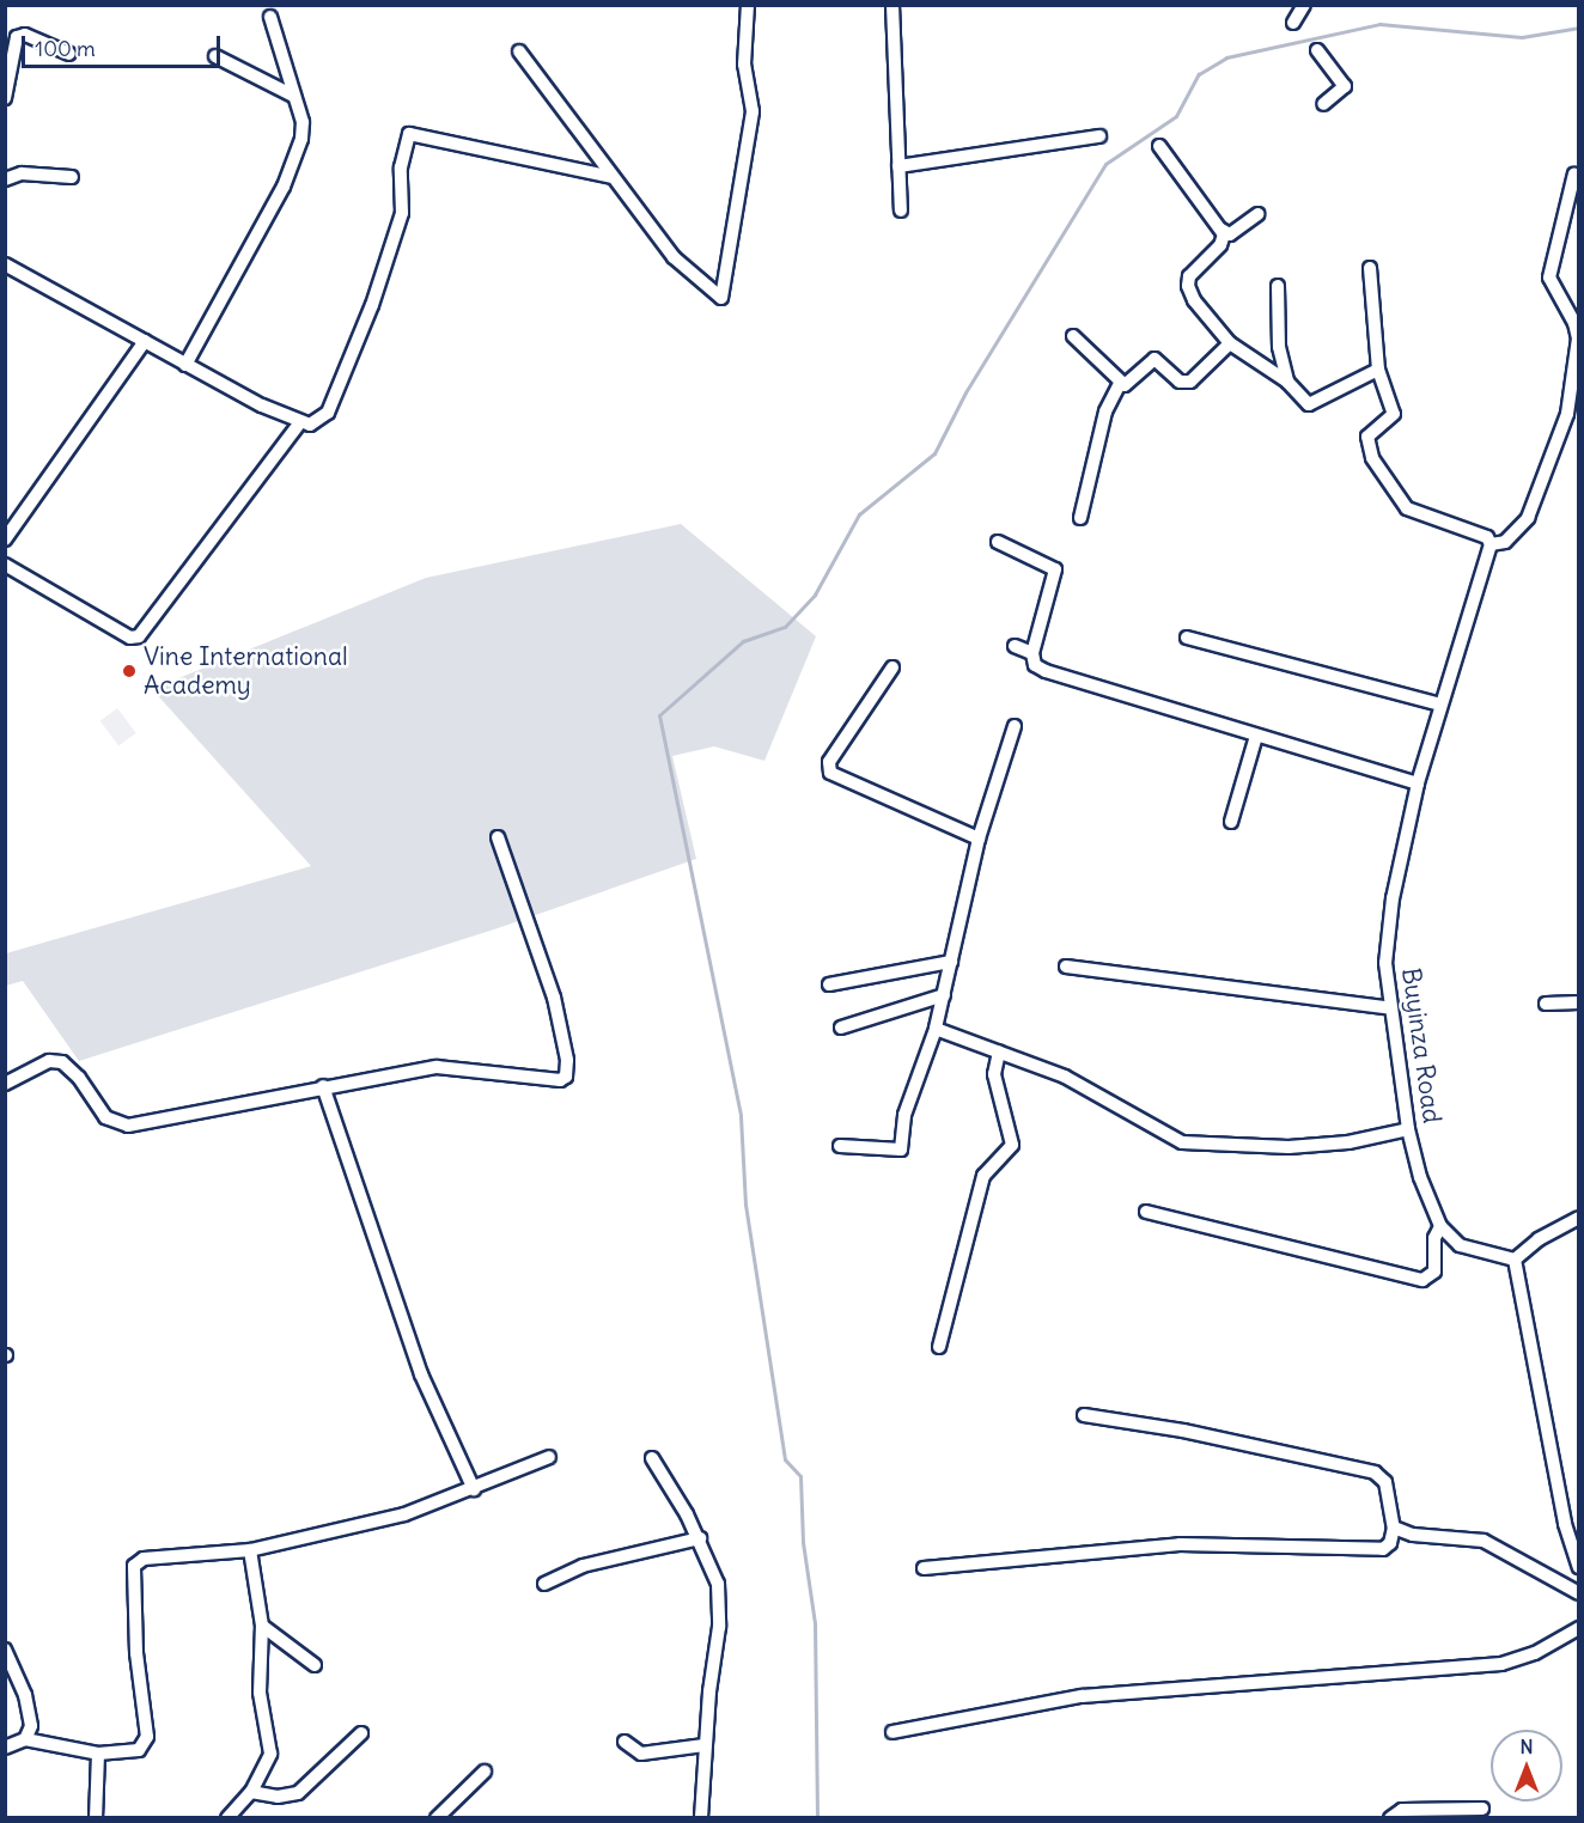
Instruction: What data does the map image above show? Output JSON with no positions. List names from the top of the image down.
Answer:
{
  "streets": {
    "street": ["Buyinza Road"]
  },
  "places": ["Vine International Academy"],
  "scale_bar": "100 m",
  "north": "top"
}
